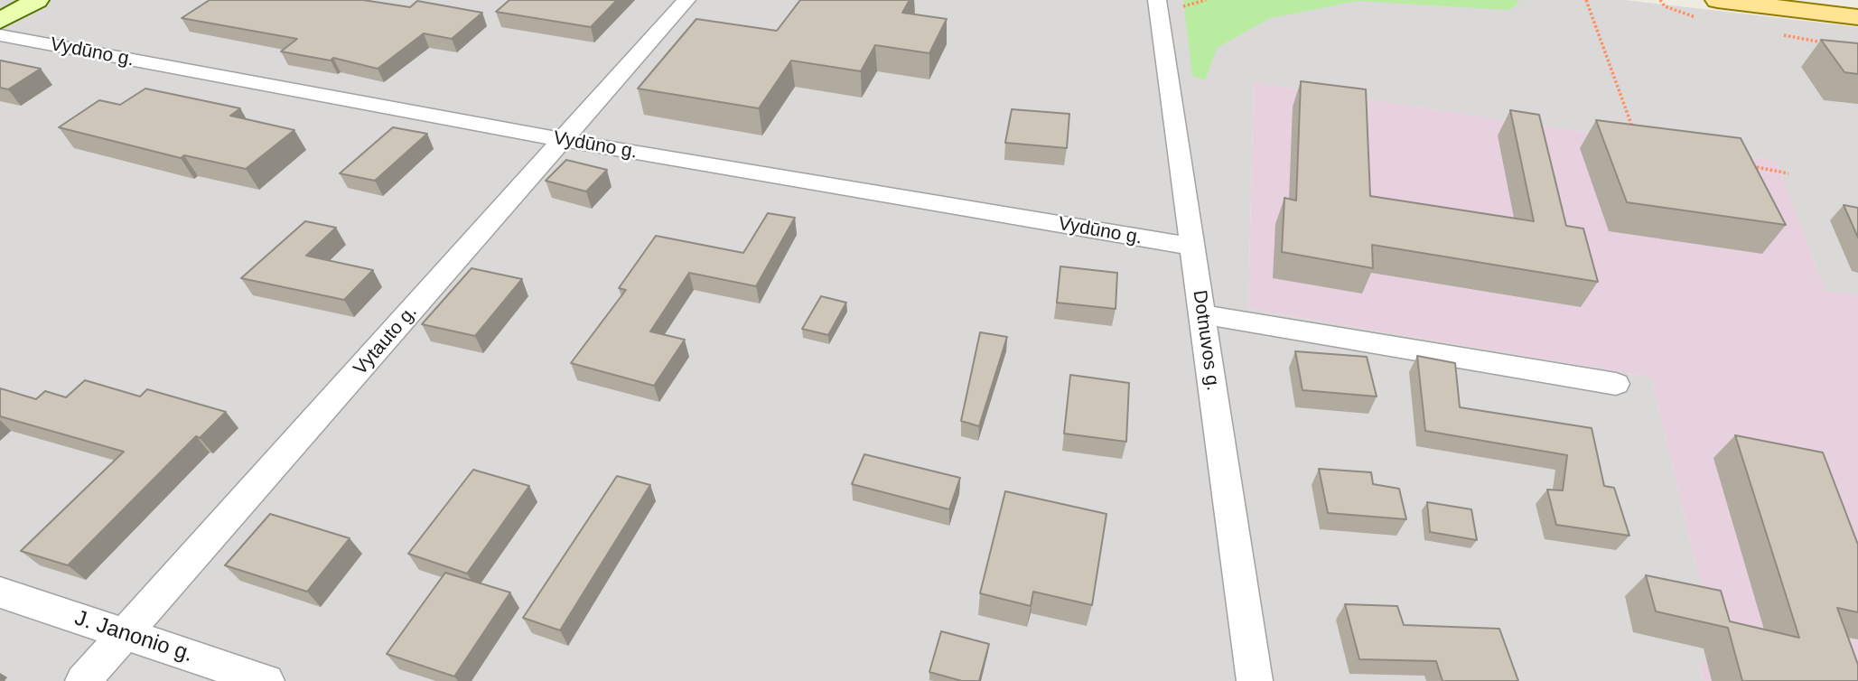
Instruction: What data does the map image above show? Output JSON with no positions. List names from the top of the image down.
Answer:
{
  "streets": {
    "street": [
      "Vydūno g.",
      "Vytauto g.",
      "Dotnuvos g.",
      "J. Janonio g."
    ]
  },
  "crossings": [
    ["Vydūno g.", "Vytauto g."],
    ["Vydūno g.", "Dotnuvos g."],
    ["Vytauto g.", "J. Janonio g."]
  ]
}
